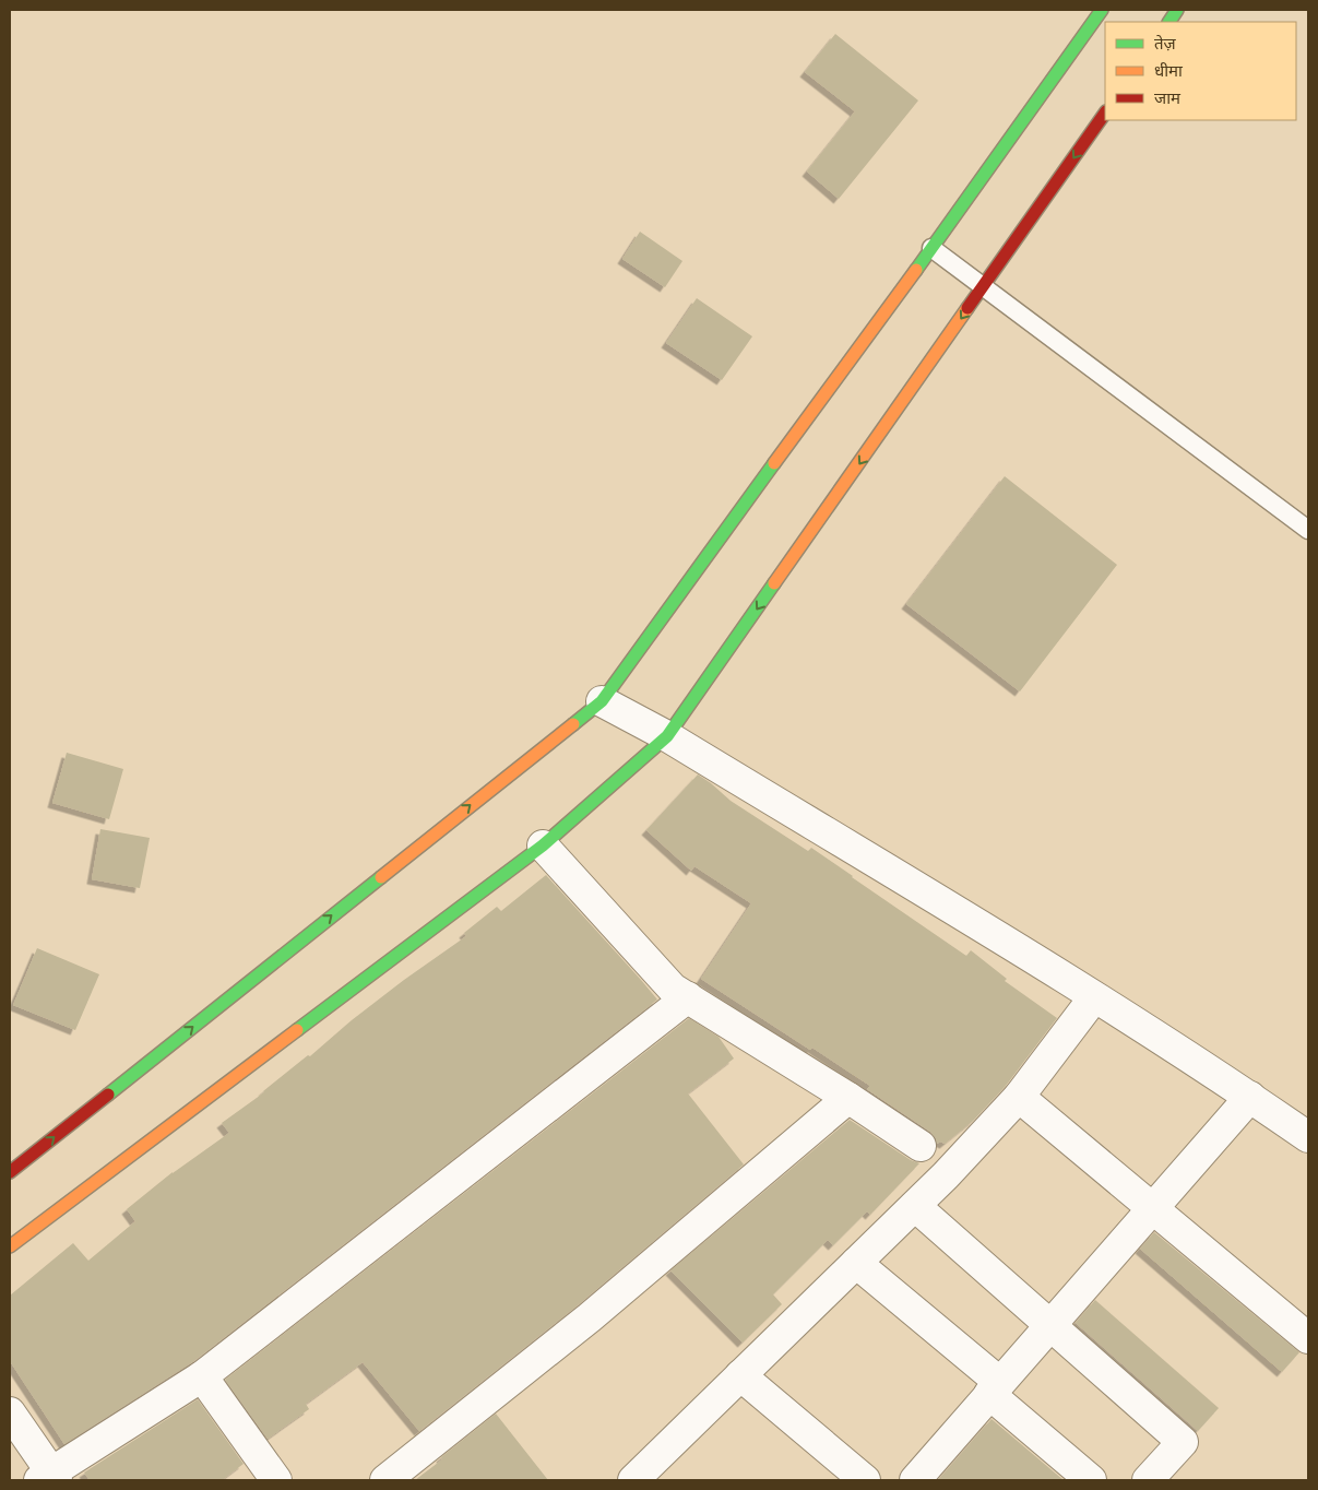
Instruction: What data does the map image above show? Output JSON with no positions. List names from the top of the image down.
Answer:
{
  "legend": ["तेज़", "धीमा", "जाम"]
}
